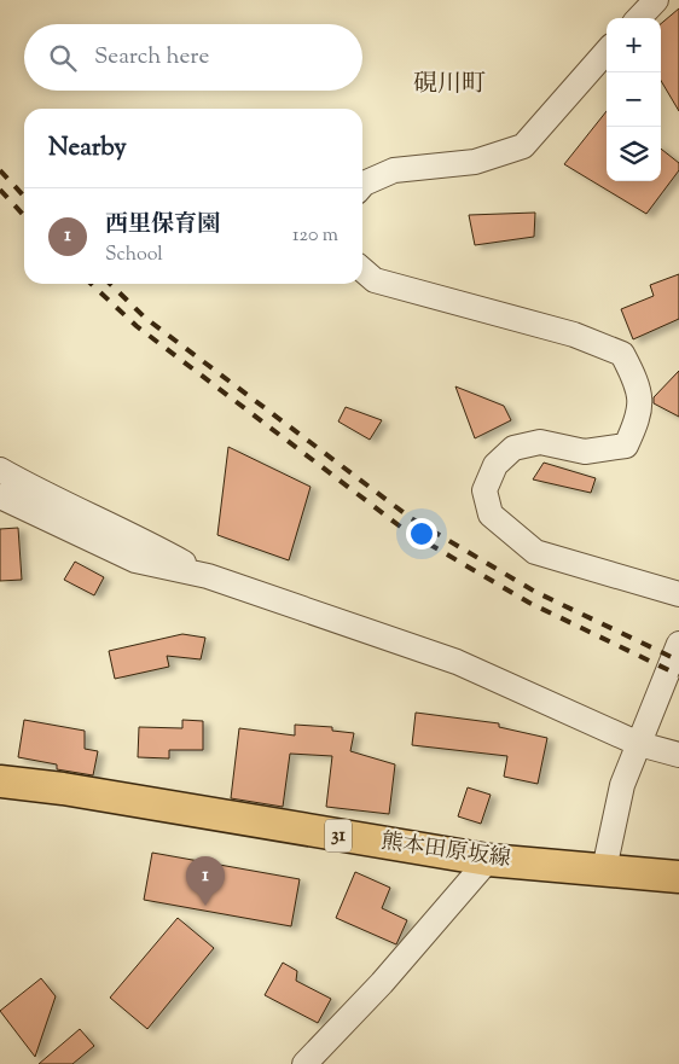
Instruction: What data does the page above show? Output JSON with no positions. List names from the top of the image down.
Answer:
{
  "streets": {
    "main road": ["31", "熊本田原坂線"]
  },
  "districts": ["硯川町"],
  "page": {
    "map_buttons": ["+", "−"],
    "search": "Search here",
    "heading": "Nearby",
    "list": [
      {
        "mark": "1",
        "name": "西里保育園",
        "note": "School",
        "value": "120 m"
      }
    ],
    "pins": "1"
  }
}
